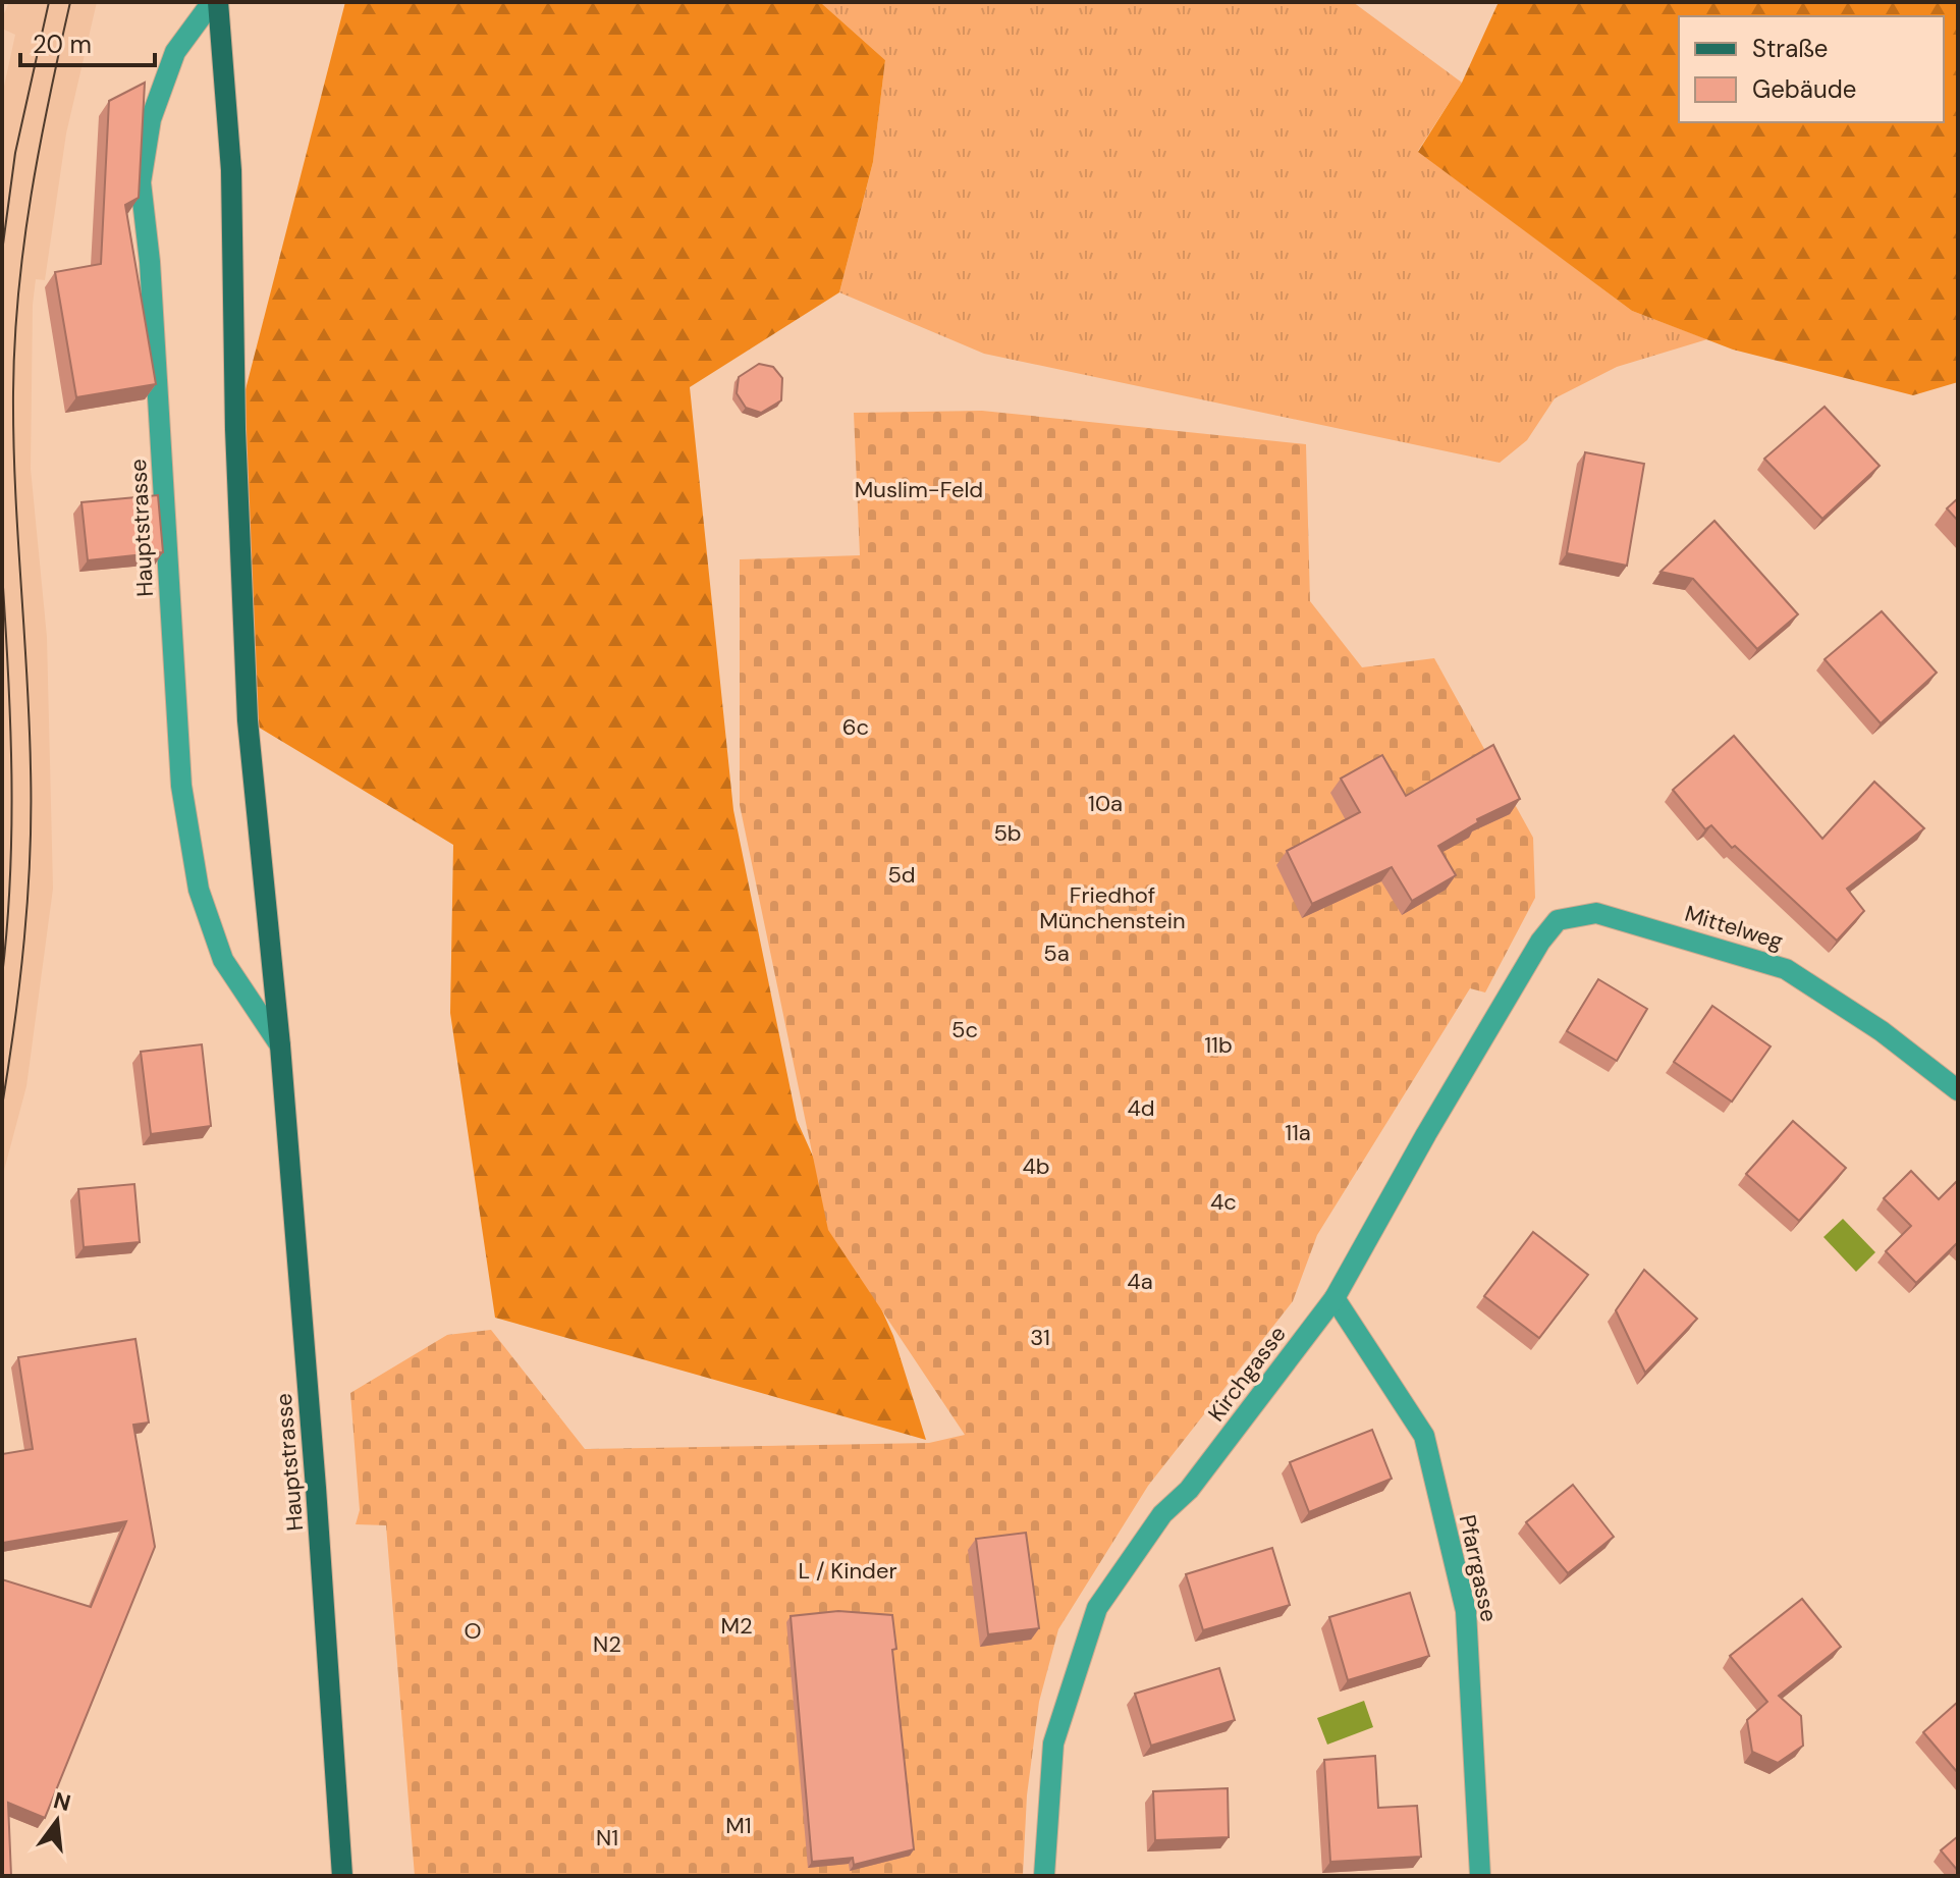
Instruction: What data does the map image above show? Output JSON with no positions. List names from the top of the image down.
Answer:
{
  "streets": {
    "main road": ["Hauptstrasse"],
    "street": ["Mittelweg", "Kirchgasse", "Pfarrgasse"]
  },
  "crossings": [
    ["Mittelweg", "Kirchgasse"],
    ["Kirchgasse", "Pfarrgasse"]
  ],
  "parks": [
    "Muslim-Feld",
    "6c",
    "10a",
    "5b",
    "5d",
    "Friedhof Münchenstein",
    "5a",
    "5c",
    "11b",
    "4d",
    "11a",
    "4b",
    "4c",
    "4a",
    "31",
    "L / Kinder",
    "M2",
    "O",
    "N2",
    "M1",
    "N1"
  ],
  "legend": ["Straße", "Gebäude"],
  "scale_bar": "20 m",
  "north": "top"
}
